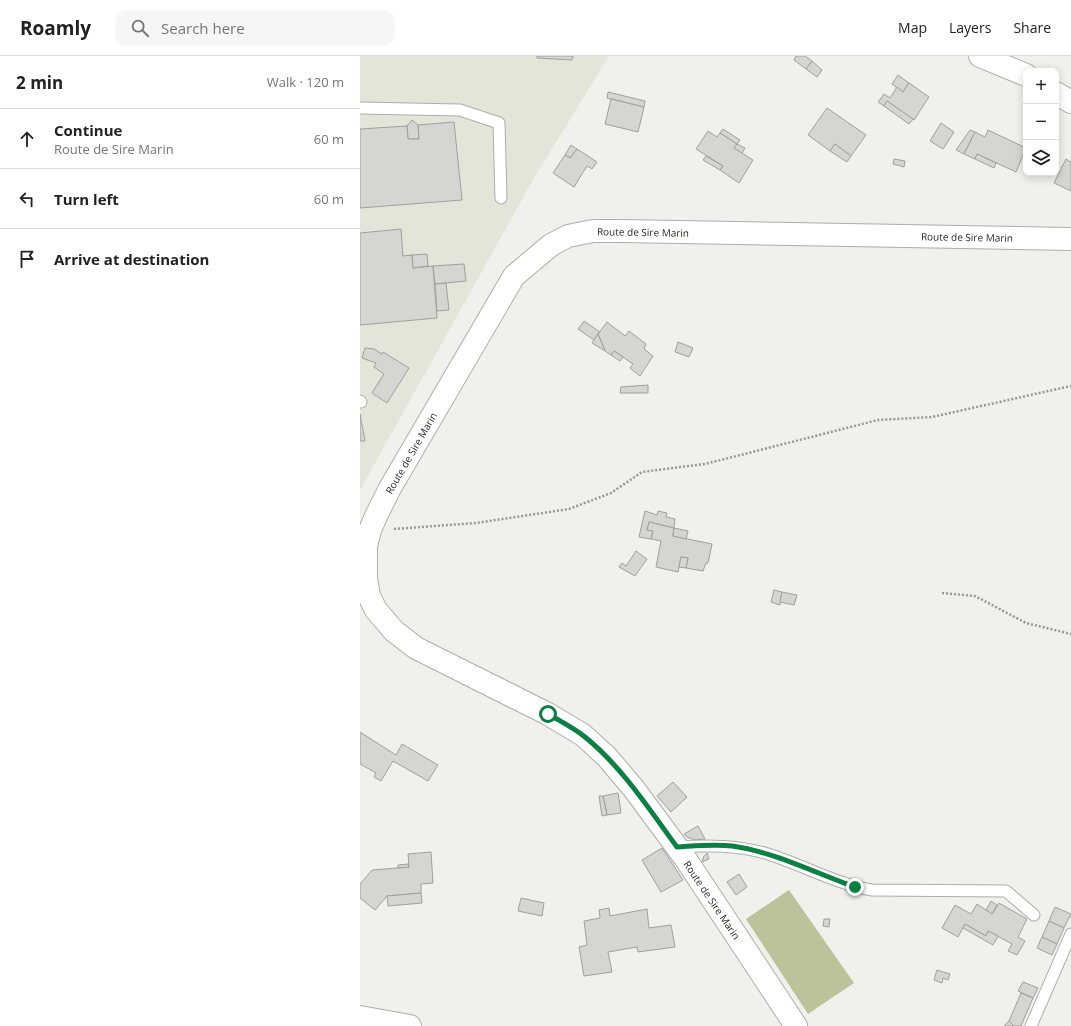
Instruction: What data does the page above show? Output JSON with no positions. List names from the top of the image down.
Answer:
{
  "streets": {
    "street": ["Route de Sire Marin"]
  },
  "page": {
    "header": "Roamly",
    "search": "Search here",
    "nav": ["Map", "Layers", "Share"],
    "heading": ["2 min", "Walk · 120 m"],
    "map_buttons": ["+", "−"],
    "list": [
      ["Continue", "Route de Sire Marin", "60 m"],
      ["Turn left", "60 m"],
      "Arrive at destination"
    ]
  }
}
